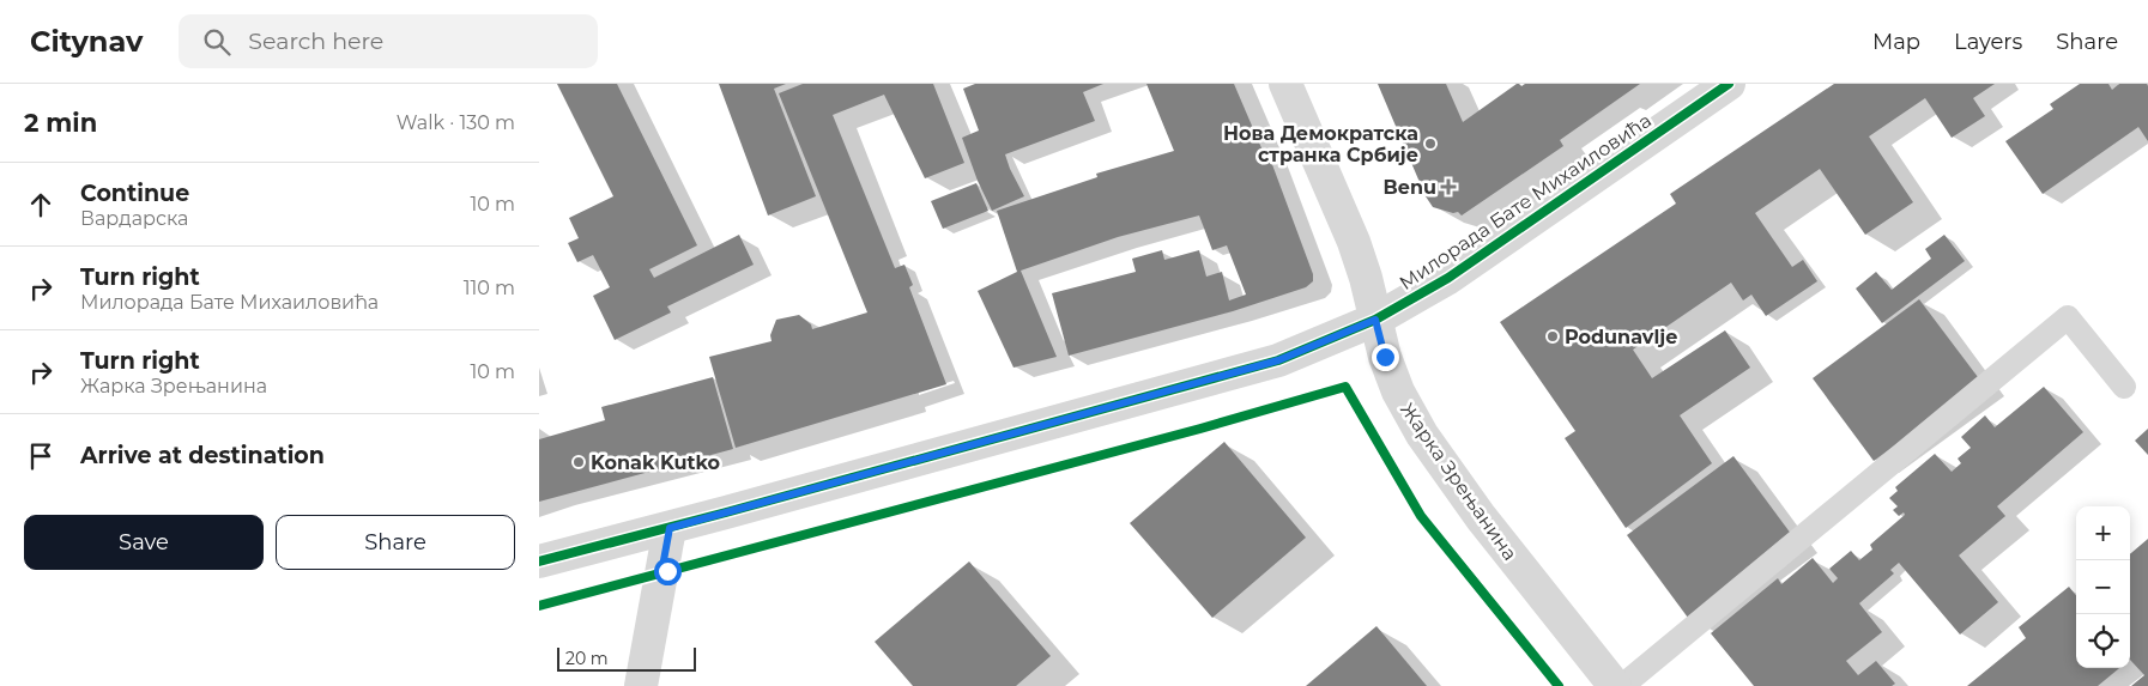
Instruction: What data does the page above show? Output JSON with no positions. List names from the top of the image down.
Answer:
{
  "streets": {
    "street": ["Милорада Бате Михаиловића", "Жарка Зрењанина"]
  },
  "crossings": [
    ["Милорада Бате Михаиловића", "Жарка Зрењанина"]
  ],
  "places": {
    "other": ["Нова Демократска странка Србије", "Podunavlje", "Konak Kutko"],
    "health": ["Benu"]
  },
  "scale_bar": "20 m",
  "page": {
    "header": "Citynav",
    "search": "Search here",
    "nav": ["Map", "Layers", "Share"],
    "heading": ["2 min", "Walk · 130 m"],
    "list": [
      ["Continue", "Вардарска", "10 m"],
      ["Turn right", "Милорада Бате Михаиловића", "110 m"],
      ["Turn right", "Жарка Зрењанина", "10 m"],
      "Arrive at destination"
    ],
    "buttons": ["Save", "Share"],
    "map_buttons": ["+", "−"],
    "scale": "20 m"
  }
}
